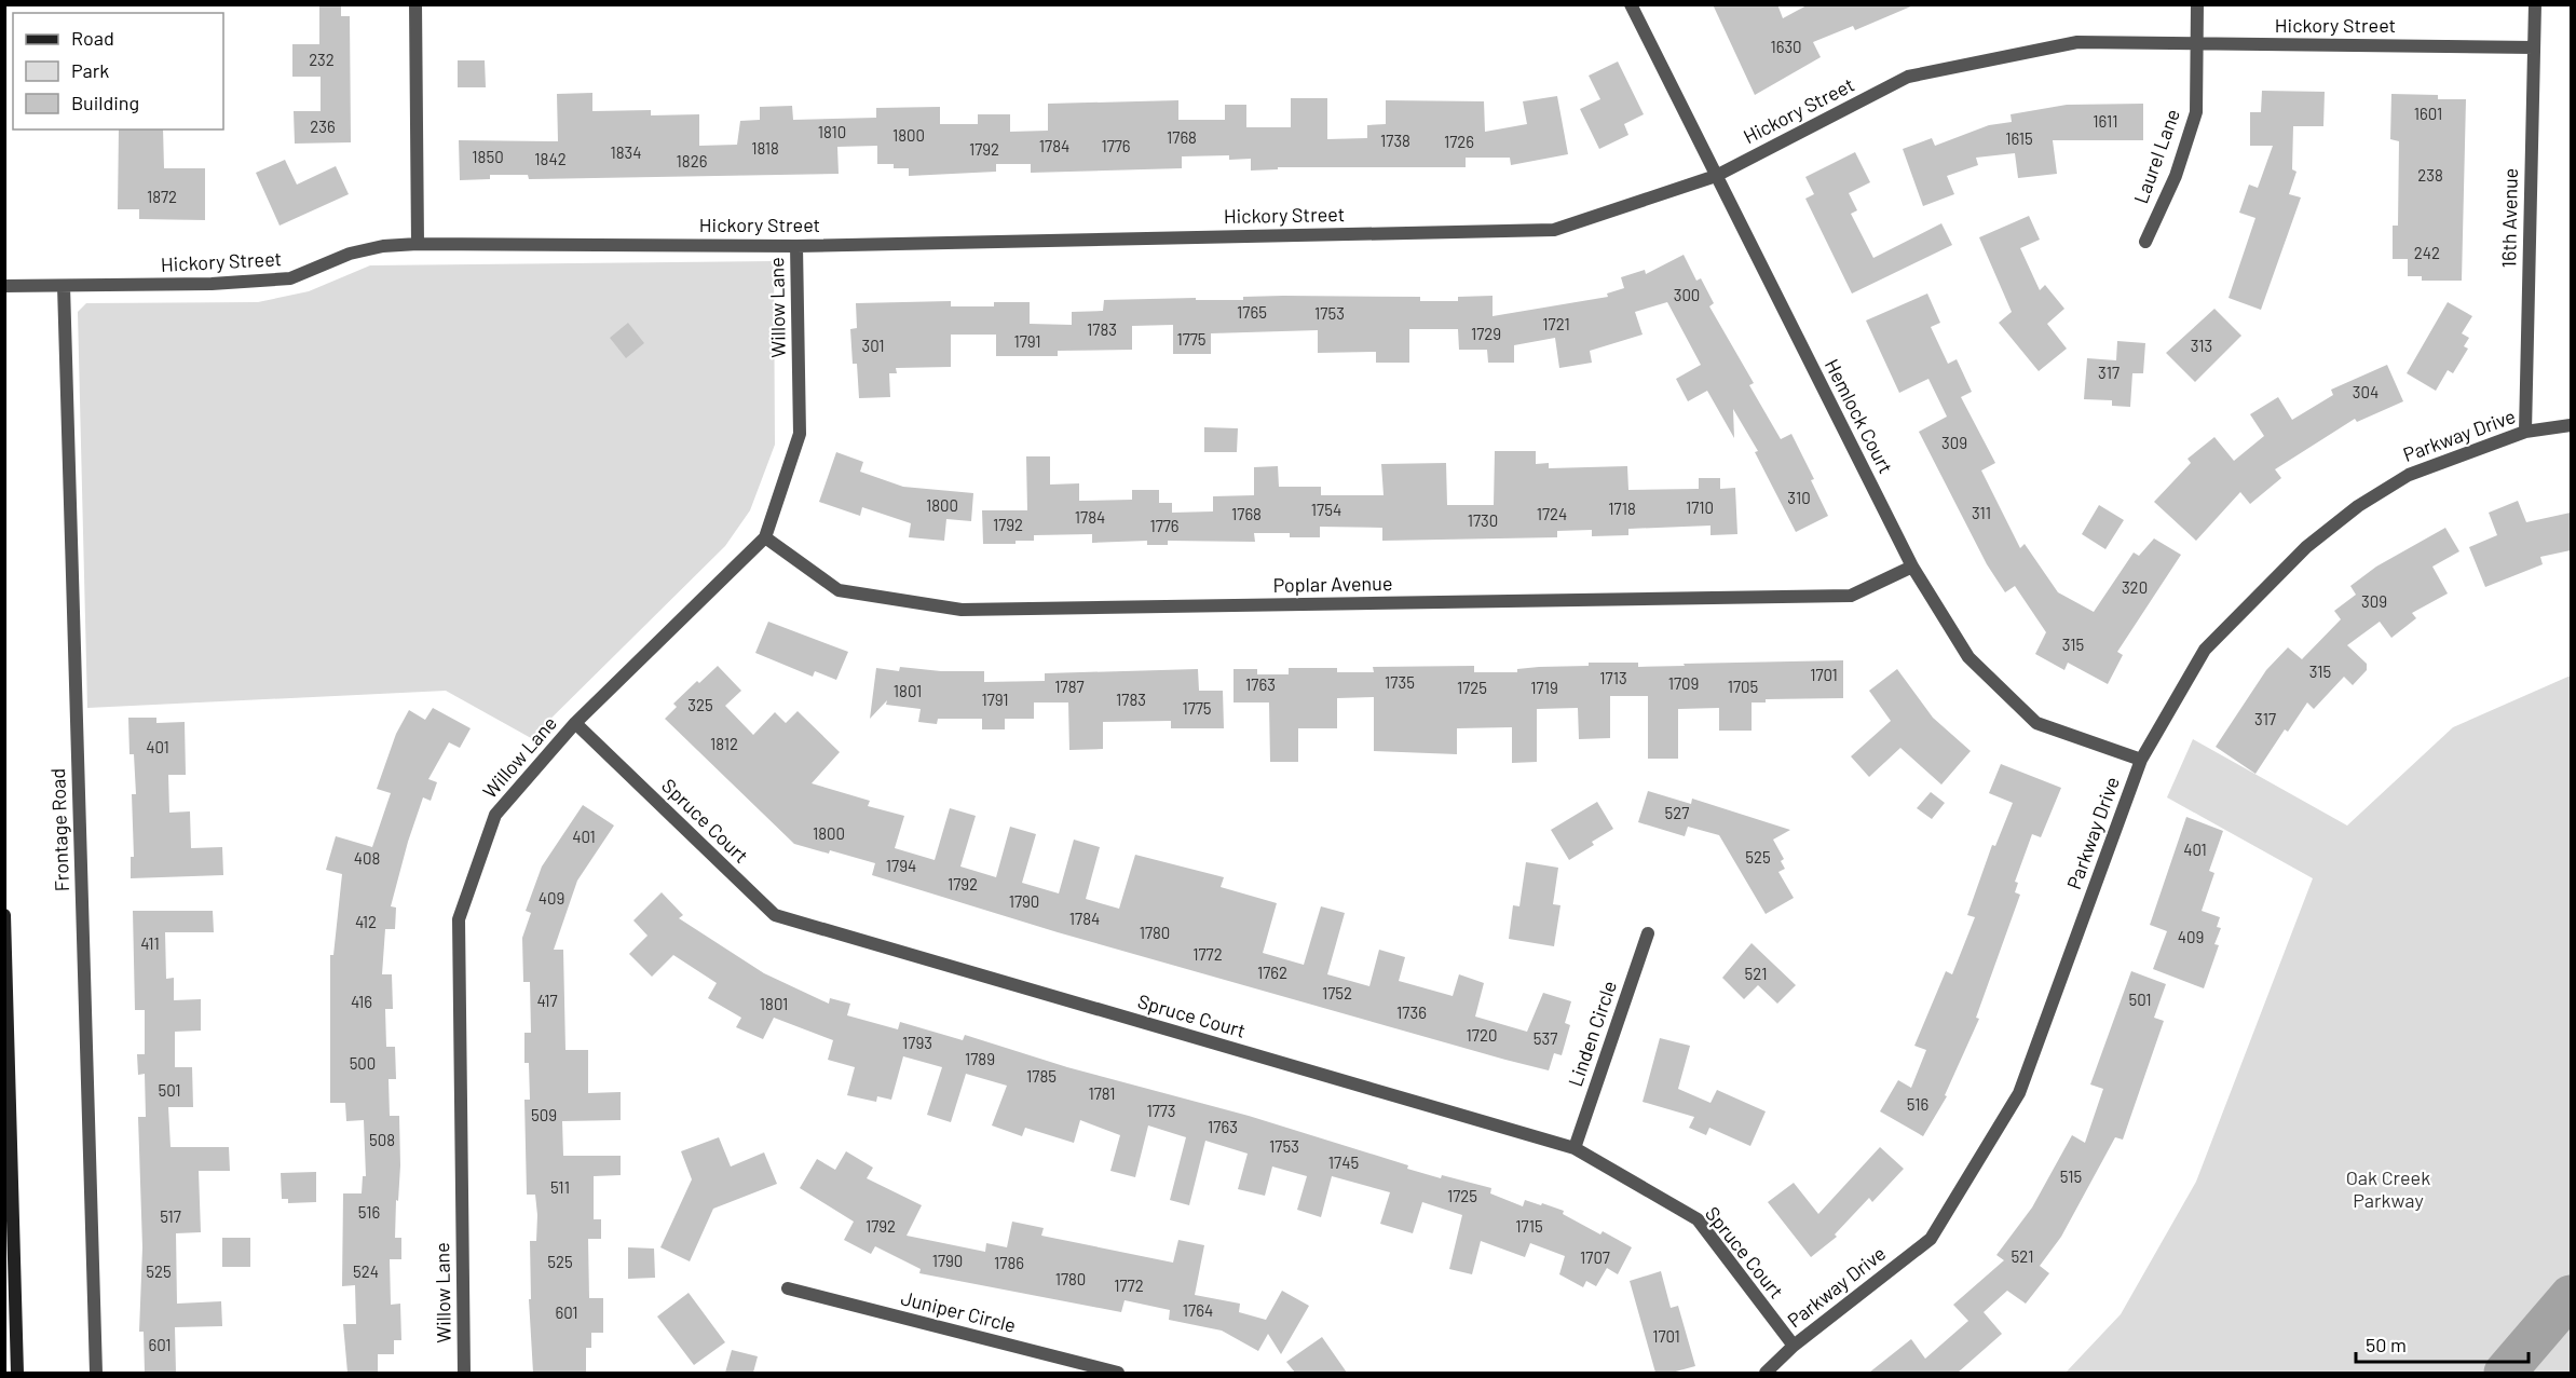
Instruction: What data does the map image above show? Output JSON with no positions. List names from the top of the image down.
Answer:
{
  "streets": {
    "street": [
      "Hickory Street",
      "Laurel Lane",
      "16th Avenue",
      "Willow Lane",
      "Hemlock Court",
      "Parkway Drive",
      "Poplar Avenue",
      "Spruce Court",
      "Frontage Road",
      "Linden Circle",
      "Juniper Circle"
    ]
  },
  "crossings": [
    ["Hickory Street", "Laurel Lane"],
    ["Hickory Street", "16th Avenue"],
    ["Hickory Street", "Willow Lane"],
    ["Hickory Street", "Hemlock Court"],
    ["Hickory Street", "Frontage Road"],
    ["16th Avenue", "Parkway Drive"],
    ["Willow Lane", "Poplar Avenue"],
    ["Willow Lane", "Spruce Court"],
    ["Hemlock Court", "Parkway Drive"],
    ["Hemlock Court", "Poplar Avenue"],
    ["Parkway Drive", "Spruce Court"],
    ["Spruce Court", "Linden Circle"]
  ],
  "parks": ["Oak Creek Parkway"],
  "house_numbers": [
    "1630",
    "232",
    "1601",
    "1611",
    "236",
    "1810",
    "1800",
    "1768",
    "1615",
    "1738",
    "1726",
    "1784",
    "1776",
    "1818",
    "1792",
    "1834",
    "1850",
    "1842",
    "1826",
    "238",
    "1872",
    "242",
    "300",
    "1765",
    "1753",
    "1721",
    "1783",
    "1729",
    "1775",
    "1791",
    "301",
    "313",
    "317",
    "304",
    "309",
    "310",
    "1800",
    "1710",
    "1718",
    "1754",
    "311",
    "1768",
    "1724",
    "1784",
    "1730",
    "1792",
    "1776",
    "320",
    "309",
    "315",
    "315",
    "1701",
    "1713",
    "1735",
    "1709",
    "1763",
    "1787",
    "1705",
    "1725",
    "1719",
    "1801",
    "1791",
    "1783",
    "325",
    "1775",
    "317",
    "1812",
    "401",
    "527",
    "1800",
    "401",
    "401",
    "525",
    "408",
    "1794",
    "1792",
    "409",
    "1790",
    "1784",
    "412",
    "1780",
    "409",
    "411",
    "1772",
    "1762",
    "521",
    "1752",
    "501",
    "417",
    "416",
    "1801",
    "1736",
    "1720",
    "537",
    "1793",
    "1789",
    "500",
    "1785",
    "501",
    "1781",
    "516",
    "1773",
    "509",
    "1763",
    "508",
    "1753",
    "1745",
    "515",
    "511",
    "1725",
    "516",
    "517",
    "1792",
    "1715",
    "521",
    "1707",
    "1790",
    "525",
    "1786",
    "525",
    "524",
    "1780",
    "1772",
    "1764",
    "601",
    "1701",
    "601"
  ],
  "legend": ["Road", "Park", "Building"],
  "scale_bar": "50 m"
}
